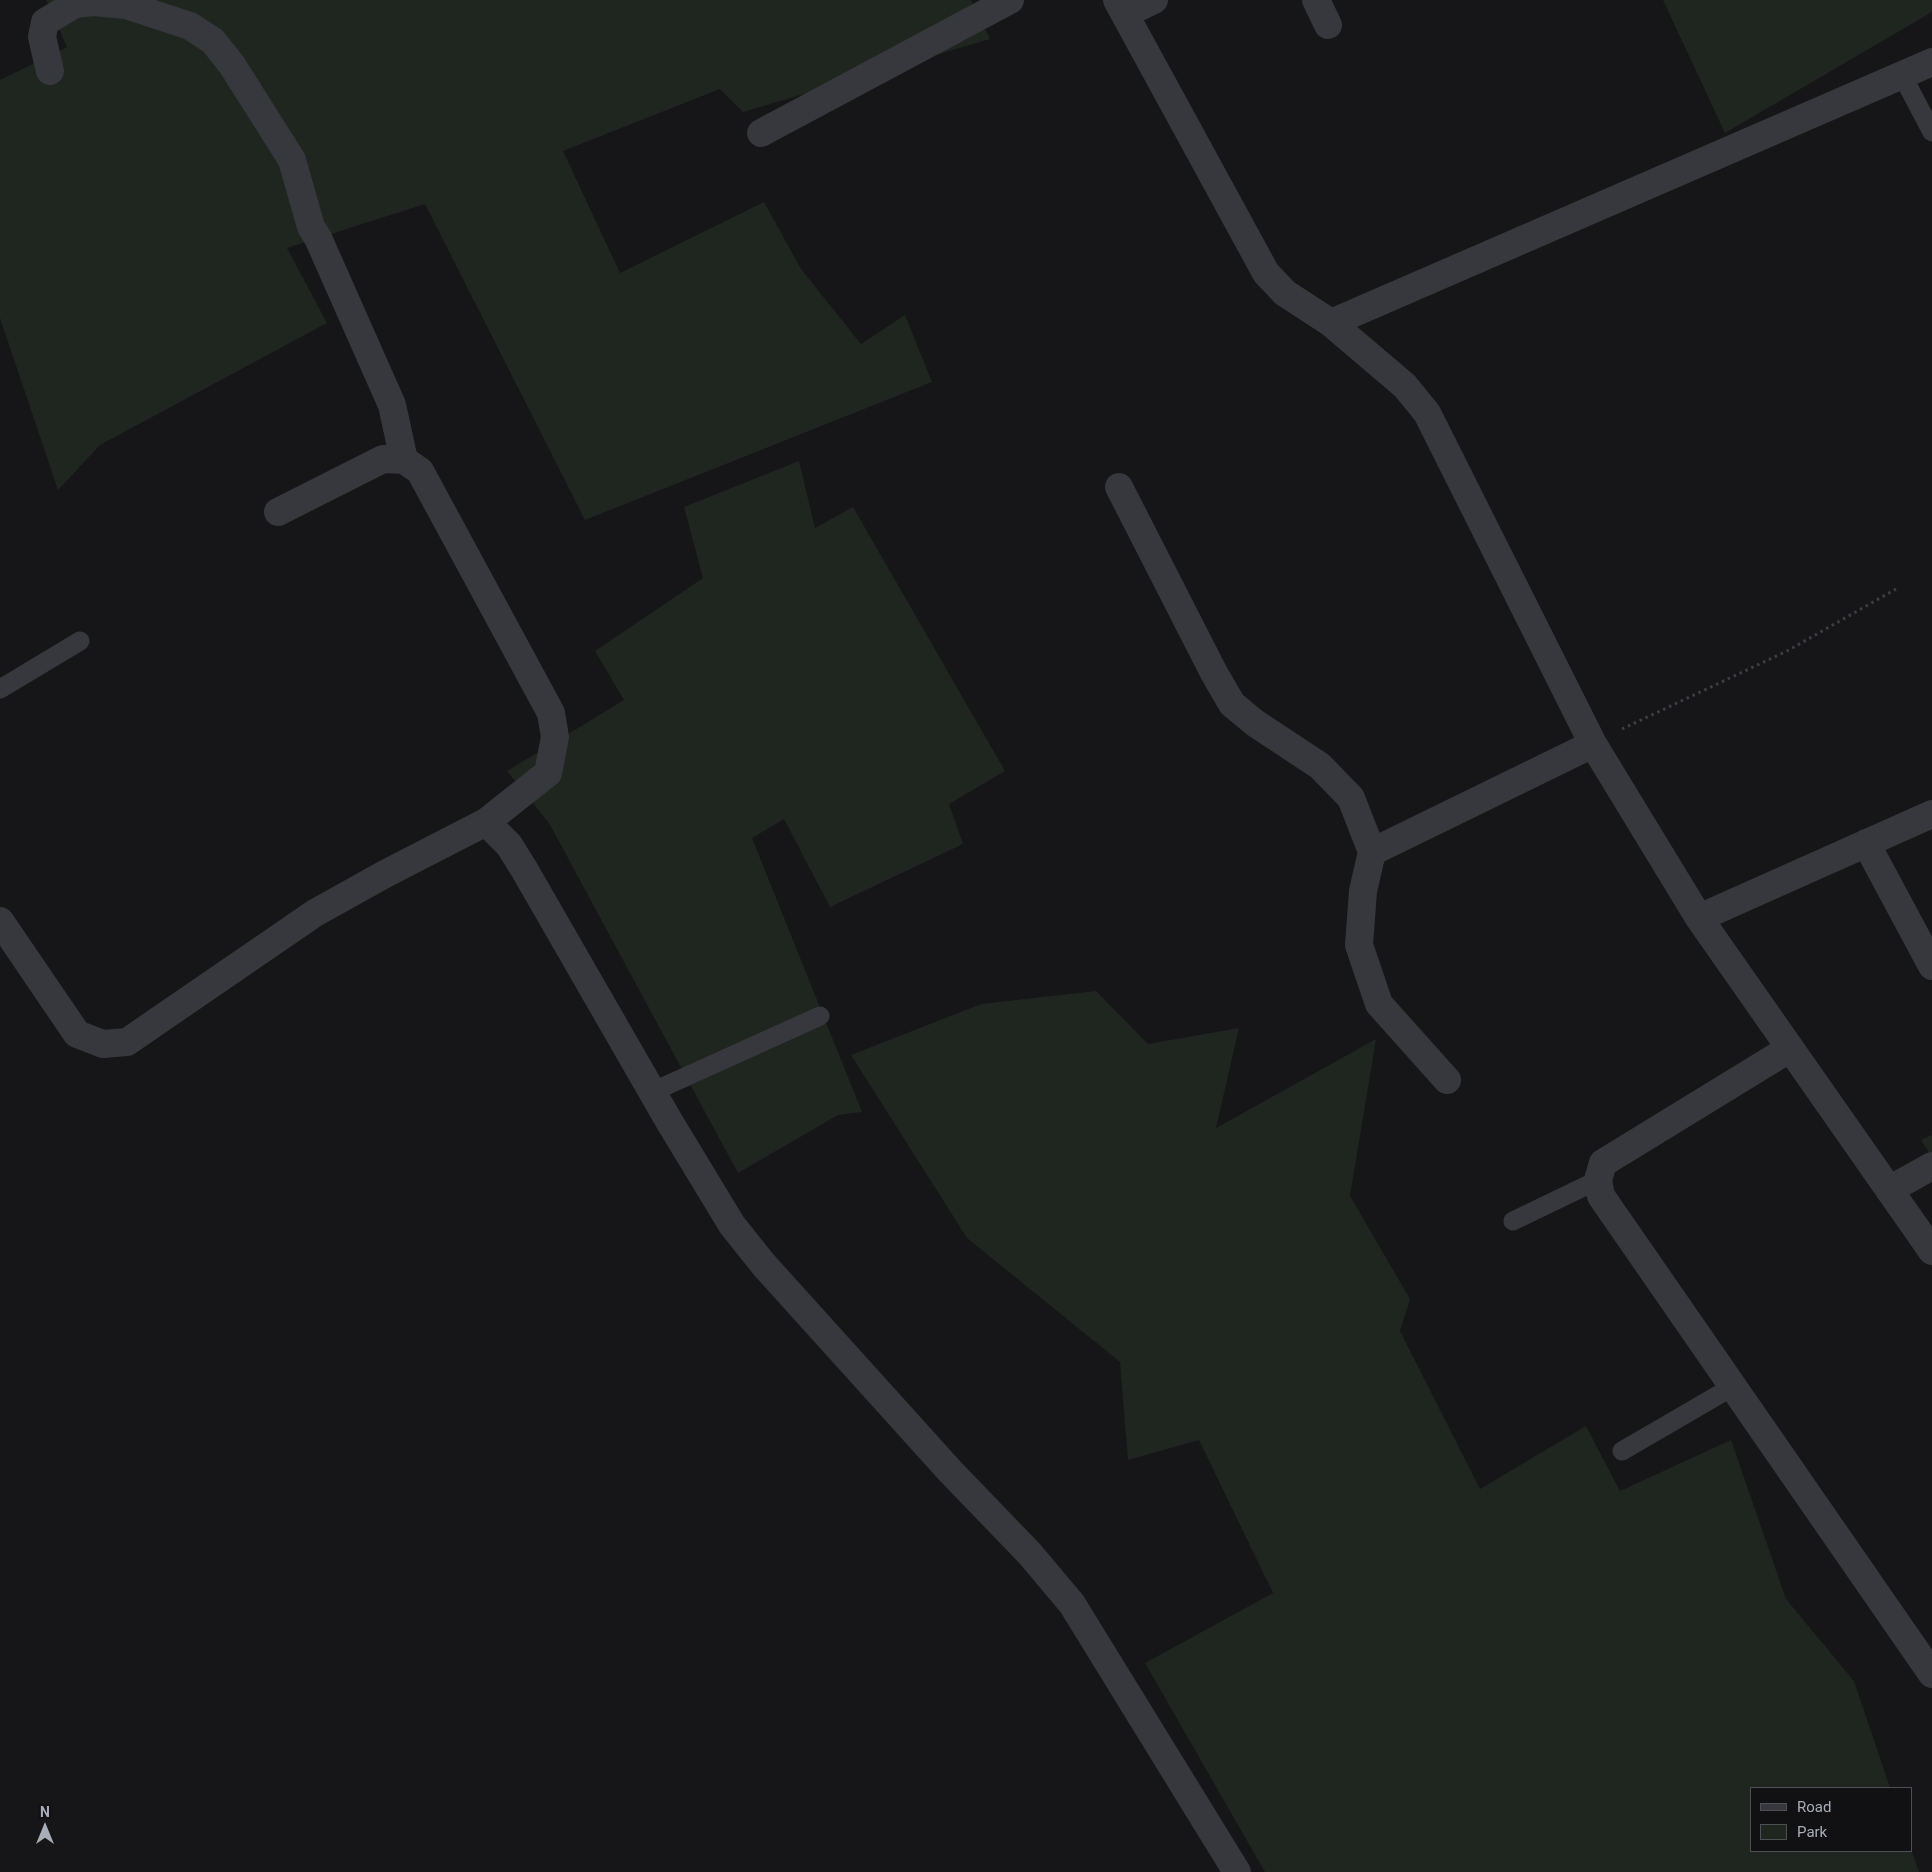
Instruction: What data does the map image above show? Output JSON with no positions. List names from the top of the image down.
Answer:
{
  "legend": ["Road", "Park"],
  "north": "top"
}
